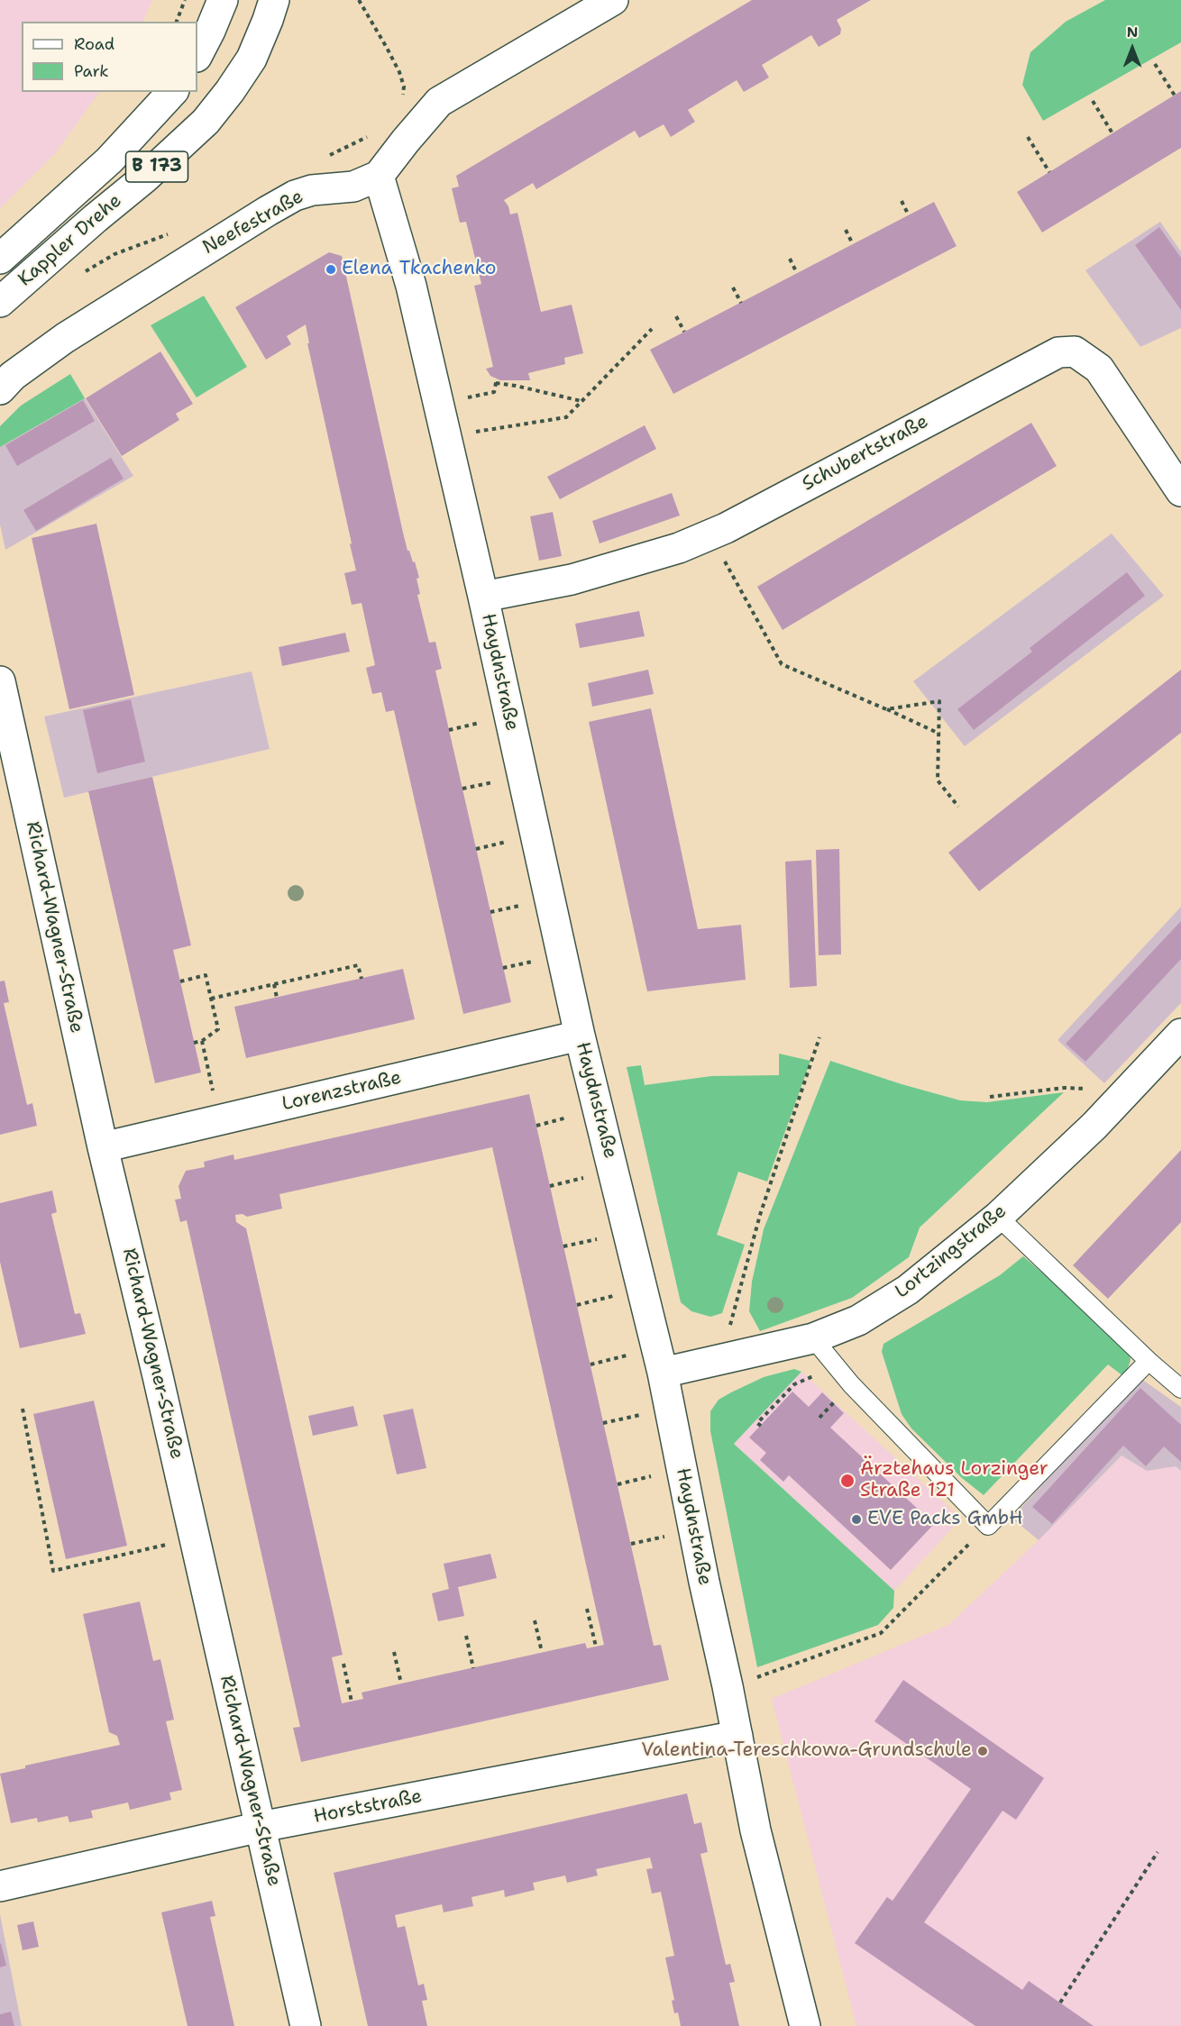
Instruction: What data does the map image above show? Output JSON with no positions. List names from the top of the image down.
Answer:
{
  "streets": {
    "street": [
      "B 173",
      "Neefestraße",
      "Kappler Drehe",
      "Schubertstraße",
      "Haydnstraße",
      "Richard-Wagner-Straße",
      "Lorenzstraße",
      "Lortzingstraße",
      "Horststraße"
    ]
  },
  "crossings": [
    ["Neefestraße", "Haydnstraße"],
    ["Schubertstraße", "Haydnstraße"],
    ["Haydnstraße", "Lorenzstraße"],
    ["Haydnstraße", "Lortzingstraße"],
    ["Haydnstraße", "Horststraße"],
    ["Richard-Wagner-Straße", "Lorenzstraße"],
    ["Richard-Wagner-Straße", "Horststraße"]
  ],
  "places": [
    "Elena Tkachenko",
    "Ärztehaus Lorzinger Straße 121",
    "EVE Packs GmbH",
    "Valentina-Tereschkowa-Grundschule"
  ],
  "legend": ["Road", "Park"],
  "north": "top"
}
